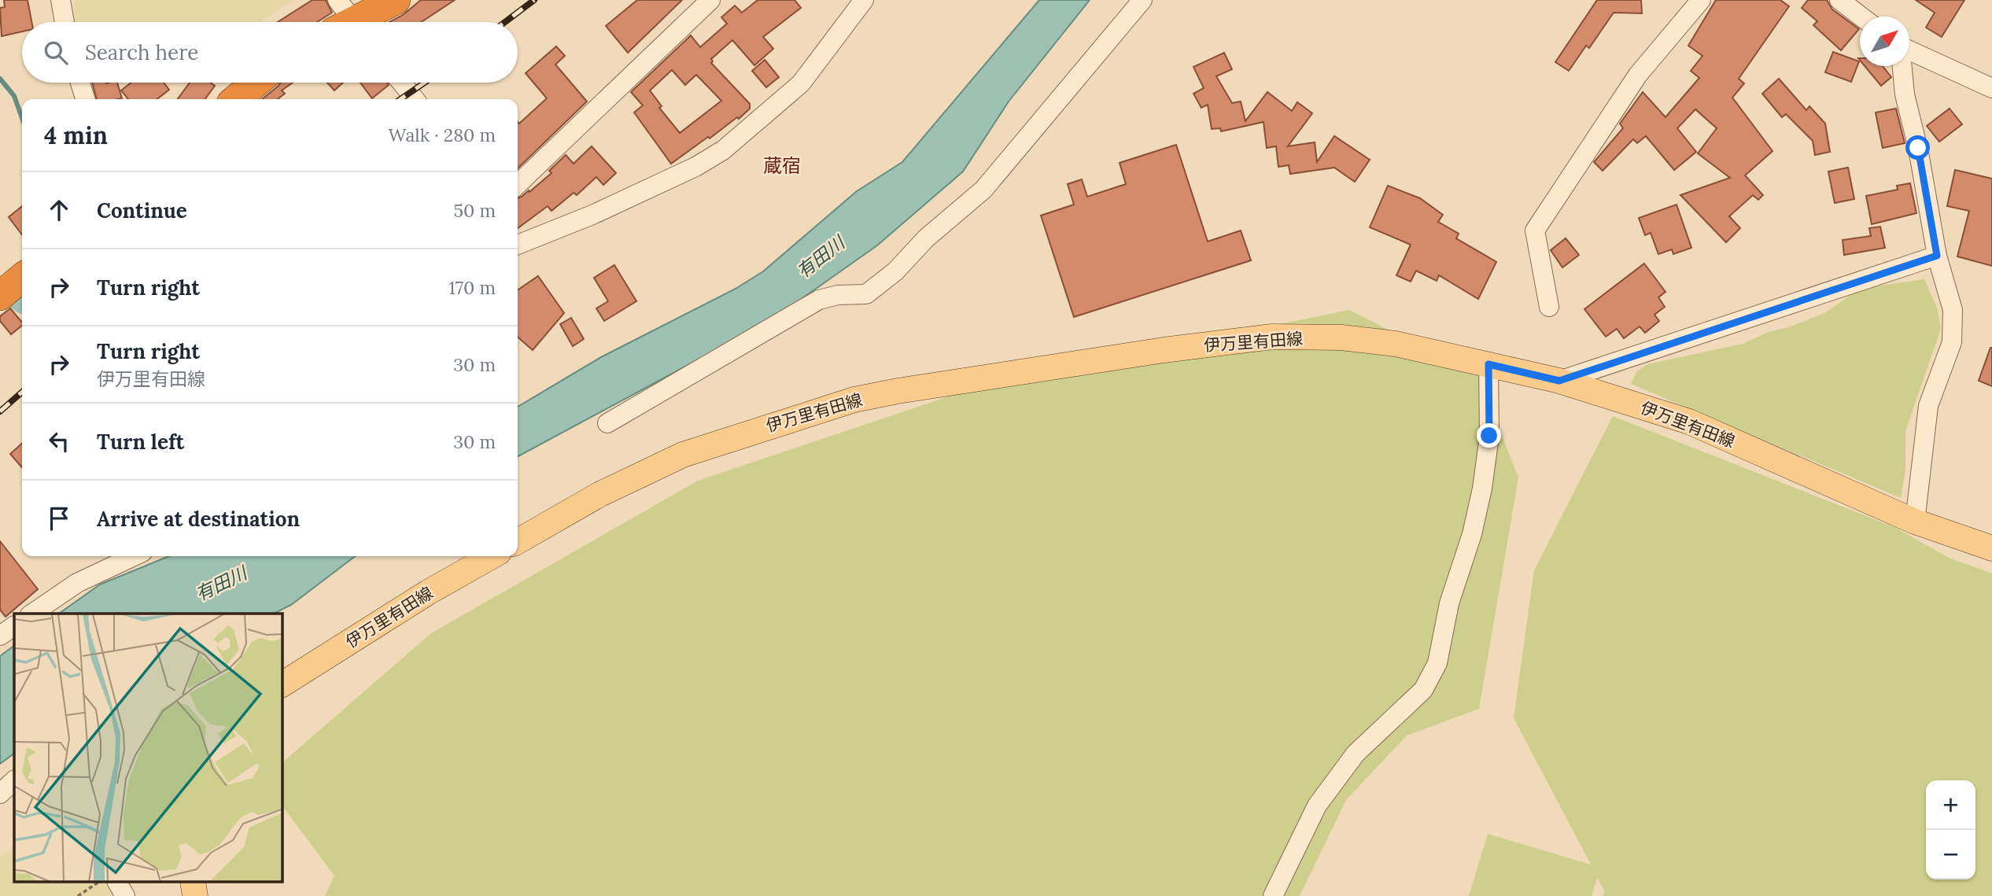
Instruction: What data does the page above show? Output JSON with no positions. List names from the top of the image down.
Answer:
{
  "streets": {
    "main road": ["伊万里有田線"]
  },
  "districts": ["蔵宿"],
  "water": ["有田川"],
  "north": "top right",
  "page": {
    "search": "Search here",
    "heading": ["4 min", "Walk · 280 m"],
    "list": [
      ["Continue", "50 m"],
      ["Turn right", "170 m"],
      ["Turn right", "伊万里有田線", "30 m"],
      ["Turn left", "30 m"],
      "Arrive at destination"
    ],
    "map_buttons": ["+", "−"]
  }
}
